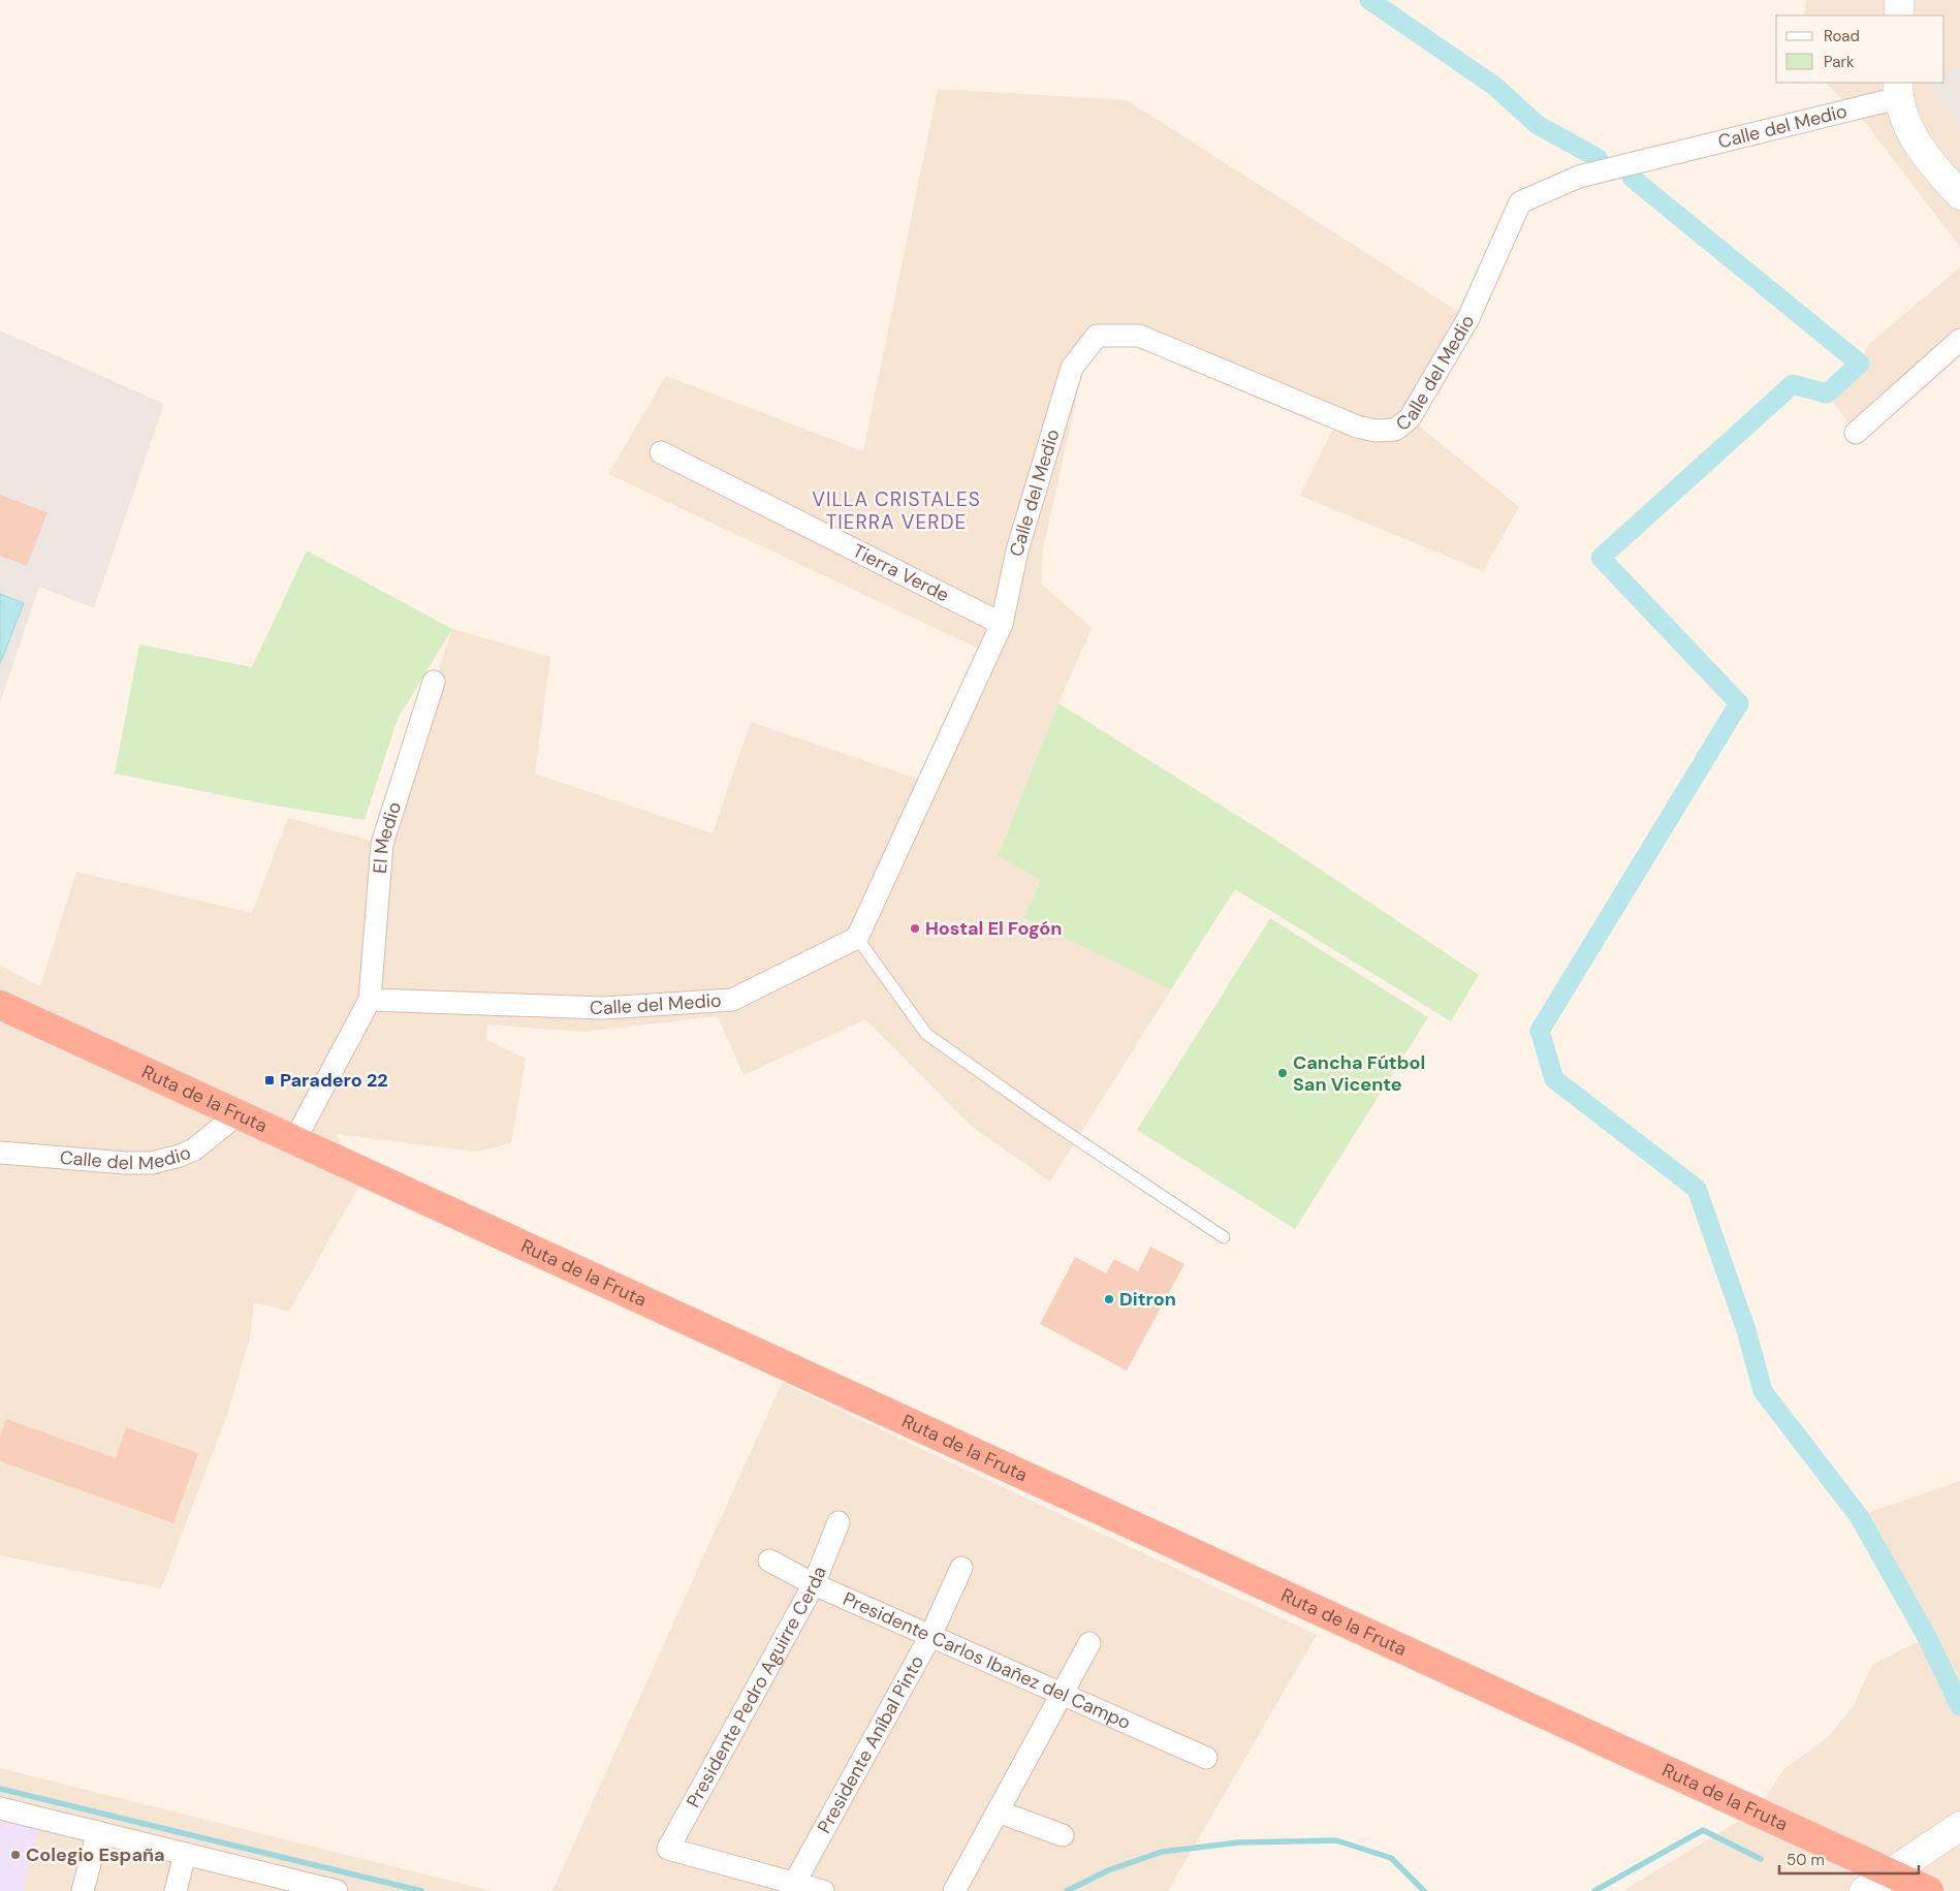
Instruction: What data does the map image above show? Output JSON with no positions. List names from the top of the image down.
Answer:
{
  "streets": {
    "highway": ["Ruta de la Fruta"],
    "street": [
      "Calle del Medio",
      "Tierra Verde",
      "El Medio",
      "Presidente Carlos Ibañez del Campo",
      "Presidente Pedro Aguirre Cerda",
      "Presidente Aníbal Pinto"
    ]
  },
  "crossings": [
    ["Calle del Medio", "Tierra Verde"],
    ["Calle del Medio", "El Medio"],
    ["Calle del Medio", "Ruta de la Fruta"],
    ["Presidente Carlos Ibañez del Campo", "Presidente Pedro Aguirre Cerda"],
    ["Presidente Carlos Ibañez del Campo", "Presidente Aníbal Pinto"],
    ["Presidente Pedro Aguirre Cerda", "Presidente Aníbal Pinto"]
  ],
  "districts": ["VILLA CRISTALES TIERRA VERDE"],
  "places": {
    "other": [
      "Hostal El Fogón",
      "Cancha Fútbol San Vicente",
      "Ditron",
      "Colegio España"
    ],
    "transit": ["Paradero 22"]
  },
  "legend": ["Road", "Park"],
  "scale_bar": "50 m"
}
